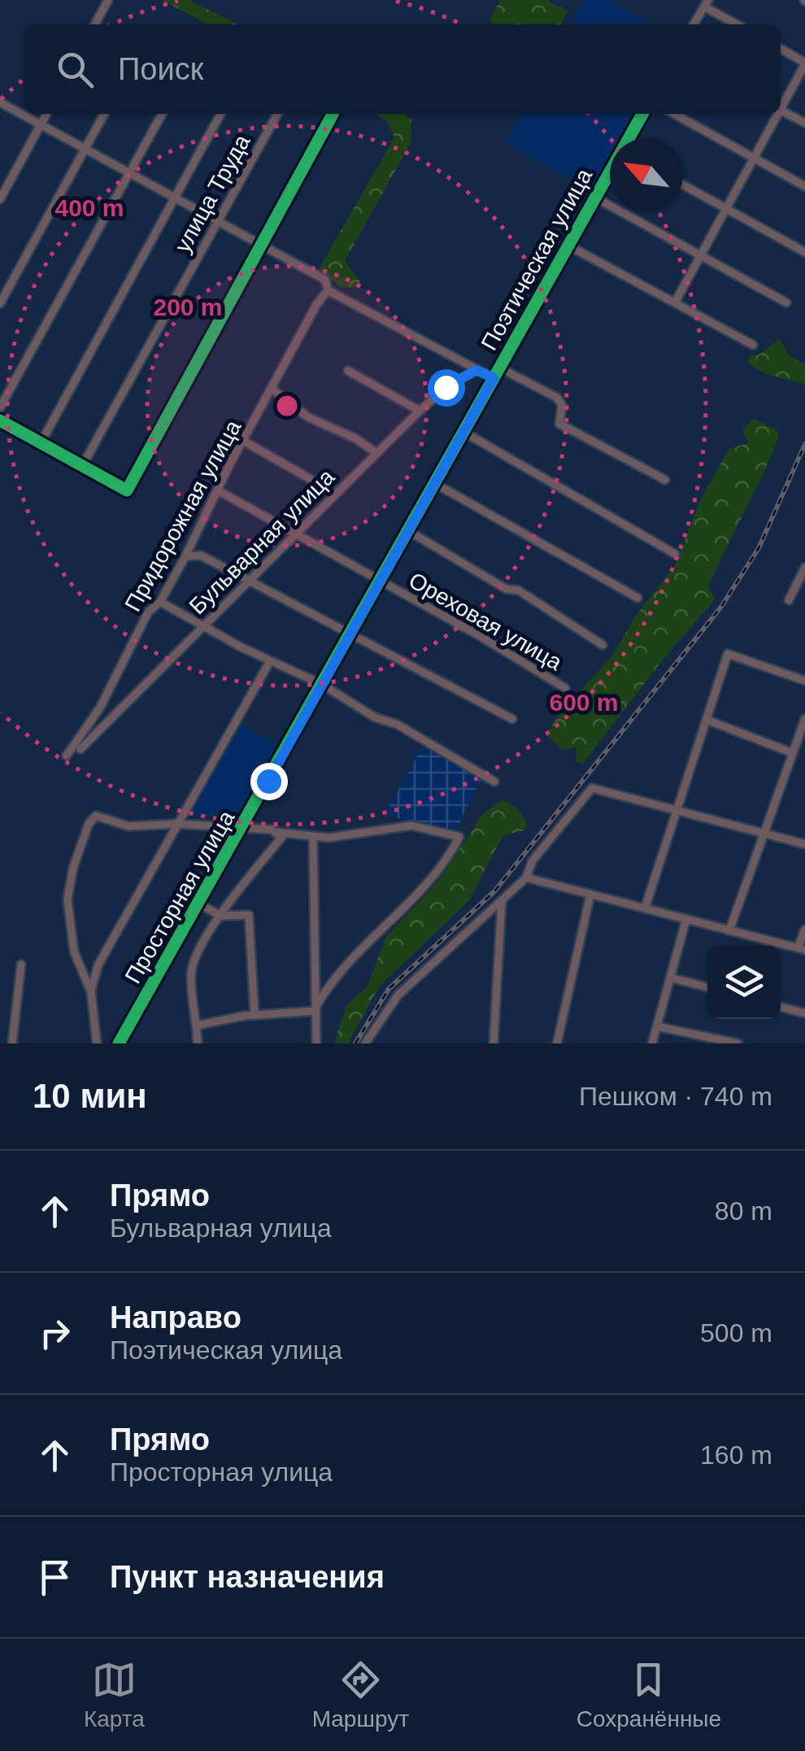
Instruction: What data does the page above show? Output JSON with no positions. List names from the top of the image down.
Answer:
{
  "streets": {
    "street": [
      "улица Труда",
      "Поэтическая улица",
      "Придорожная улица",
      "Бульварная улица",
      "Ореховая улица",
      "Просторная улица"
    ]
  },
  "crossings": [
    ["Поэтическая улица", "Ореховая улица"],
    ["Поэтическая улица", "Просторная улица"],
    ["Придорожная улица", "Ореховая улица"],
    ["Бульварная улица", "Ореховая улица"]
  ],
  "north": "top left",
  "page": {
    "search": "Поиск",
    "heading": ["10 мин", "Пешком · 740 m"],
    "list": [
      ["Прямо", "Бульварная улица", "80 m"],
      ["Направо", "Поэтическая улица", "500 m"],
      ["Прямо", "Просторная улица", "160 m"],
      "Пункт назначения"
    ],
    "nav": ["Карта", "Маршрут", "Сохранённые"]
  },
  "rings": ["400 m", "200 m", "600 m"]
}
